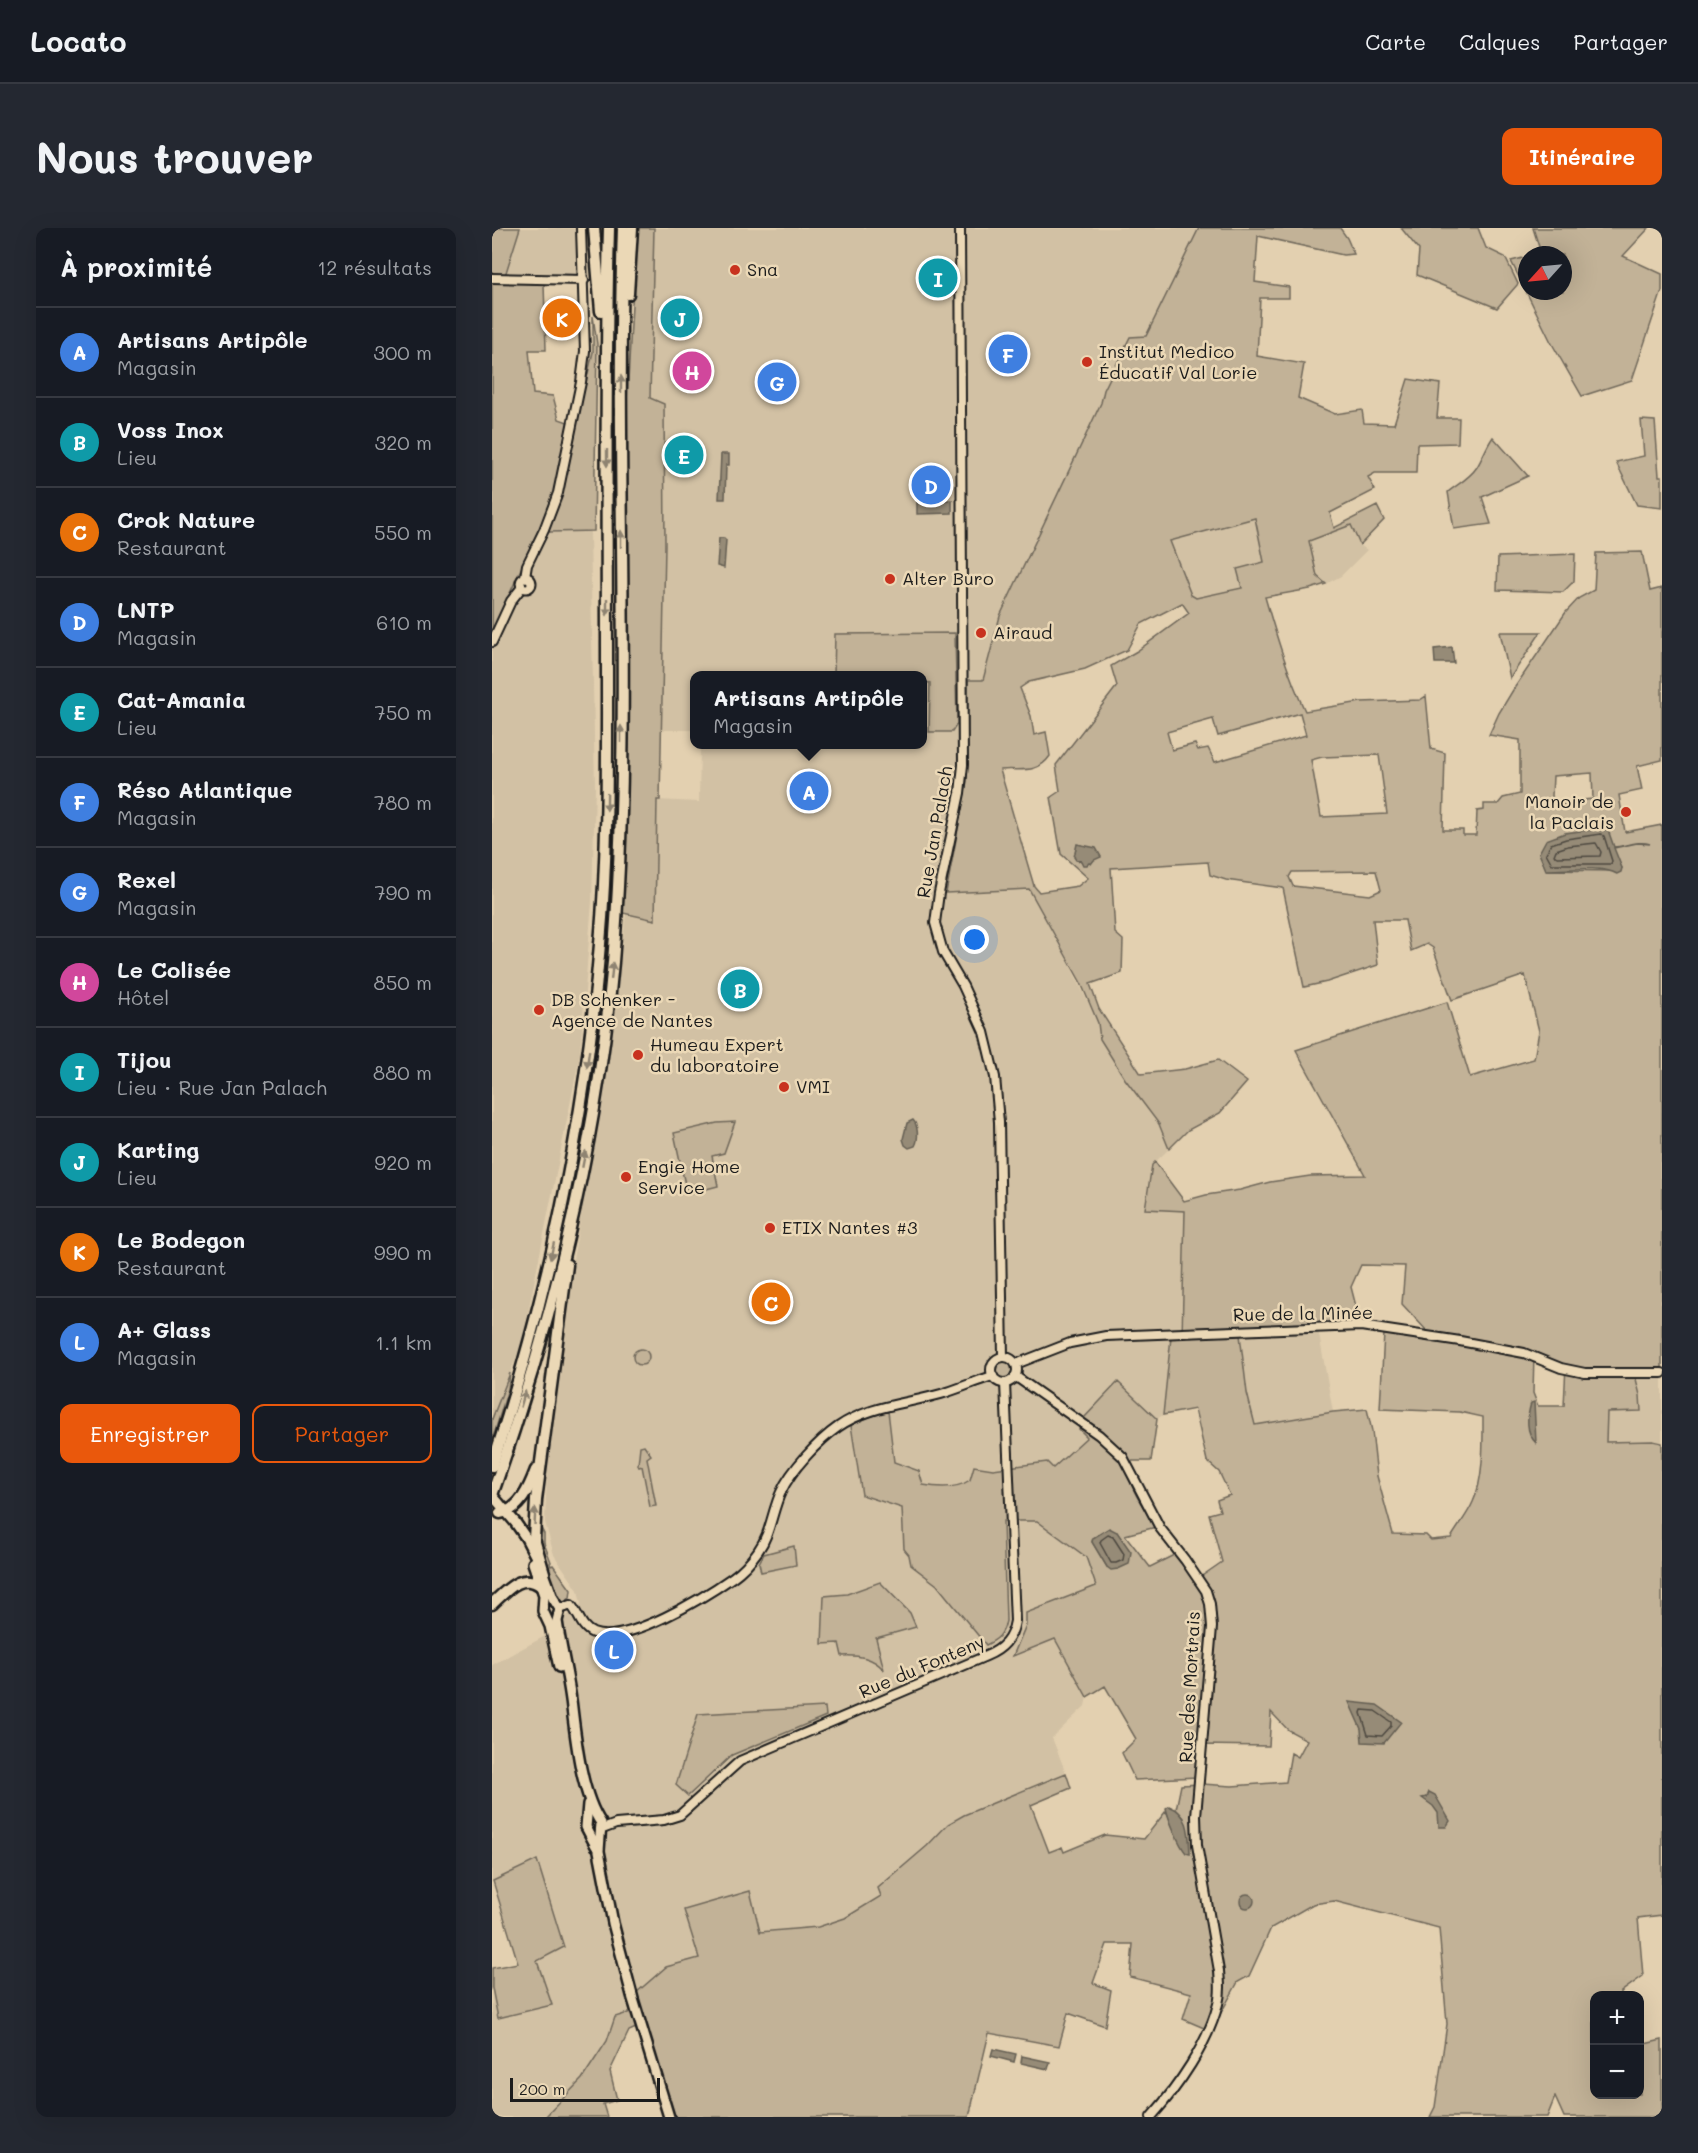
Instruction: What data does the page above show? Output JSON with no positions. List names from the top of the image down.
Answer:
{
  "streets": {
    "street": [
      "Rue Jan Palach",
      "Rue de la Minée",
      "Rue du Fonteny",
      "Rue des Mortrais"
    ]
  },
  "crossings": [
    ["Rue Jan Palach", "Rue de la Minée"],
    ["Rue Jan Palach", "Rue du Fonteny"],
    ["Rue Jan Palach", "Rue des Mortrais"],
    ["Rue de la Minée", "Rue du Fonteny"],
    ["Rue de la Minée", "Rue des Mortrais"],
    ["Rue du Fonteny", "Rue des Mortrais"]
  ],
  "places": [
    "Sna",
    "Institut Medico Éducatif Val Lorie",
    "Alter Buro",
    "Airaud",
    "Manoir de la Paclais",
    "DB Schenker - Agence de Nantes",
    "Humeau Expert du laboratoire",
    "VMI",
    "Engie Home Service",
    "ETIX Nantes #3"
  ],
  "scale_bar": "200 m",
  "north": "bottom left",
  "page": {
    "header": "Locato",
    "nav": ["Carte", "Calques", "Partager"],
    "buttons": [
      "Itinéraire",
      ["Enregistrer", "Partager"]
    ],
    "title": "Nous trouver",
    "heading": ["À proximité", "12 résultats"],
    "pins": [
      "I",
      "J",
      "K",
      "F",
      "H",
      "G",
      "E",
      "D",
      "A",
      "B",
      "C",
      "L"
    ],
    "list": [
      {
        "mark": "A",
        "name": "Artisans Artipôle",
        "note": "Magasin",
        "value": "300 m"
      },
      {
        "mark": "B",
        "name": "Voss Inox",
        "note": "Lieu",
        "value": "320 m"
      },
      {
        "mark": "C",
        "name": "Crok Nature",
        "note": "Restaurant",
        "value": "550 m"
      },
      {
        "mark": "D",
        "name": "LNTP",
        "note": "Magasin",
        "value": "610 m"
      },
      {
        "mark": "E",
        "name": "Cat-Amania",
        "note": "Lieu",
        "value": "750 m"
      },
      {
        "mark": "F",
        "name": "Réso Atlantique",
        "note": "Magasin",
        "value": "780 m"
      },
      {
        "mark": "G",
        "name": "Rexel",
        "note": "Magasin",
        "value": "790 m"
      },
      {
        "mark": "H",
        "name": "Le Colisée",
        "note": "Hôtel",
        "value": "850 m"
      },
      {
        "mark": "I",
        "name": "Tijou",
        "note": "Lieu · Rue Jan Palach",
        "value": "880 m"
      },
      {
        "mark": "J",
        "name": "Karting",
        "note": "Lieu",
        "value": "920 m"
      },
      {
        "mark": "K",
        "name": "Le Bodegon",
        "note": "Restaurant",
        "value": "990 m"
      },
      {
        "mark": "L",
        "name": "A+ Glass",
        "note": "Magasin",
        "value": "1.1 km"
      }
    ],
    "popup": ["Artisans Artipôle", "Magasin"],
    "map_buttons": ["+", "−"],
    "scale": "200 m"
  }
}
